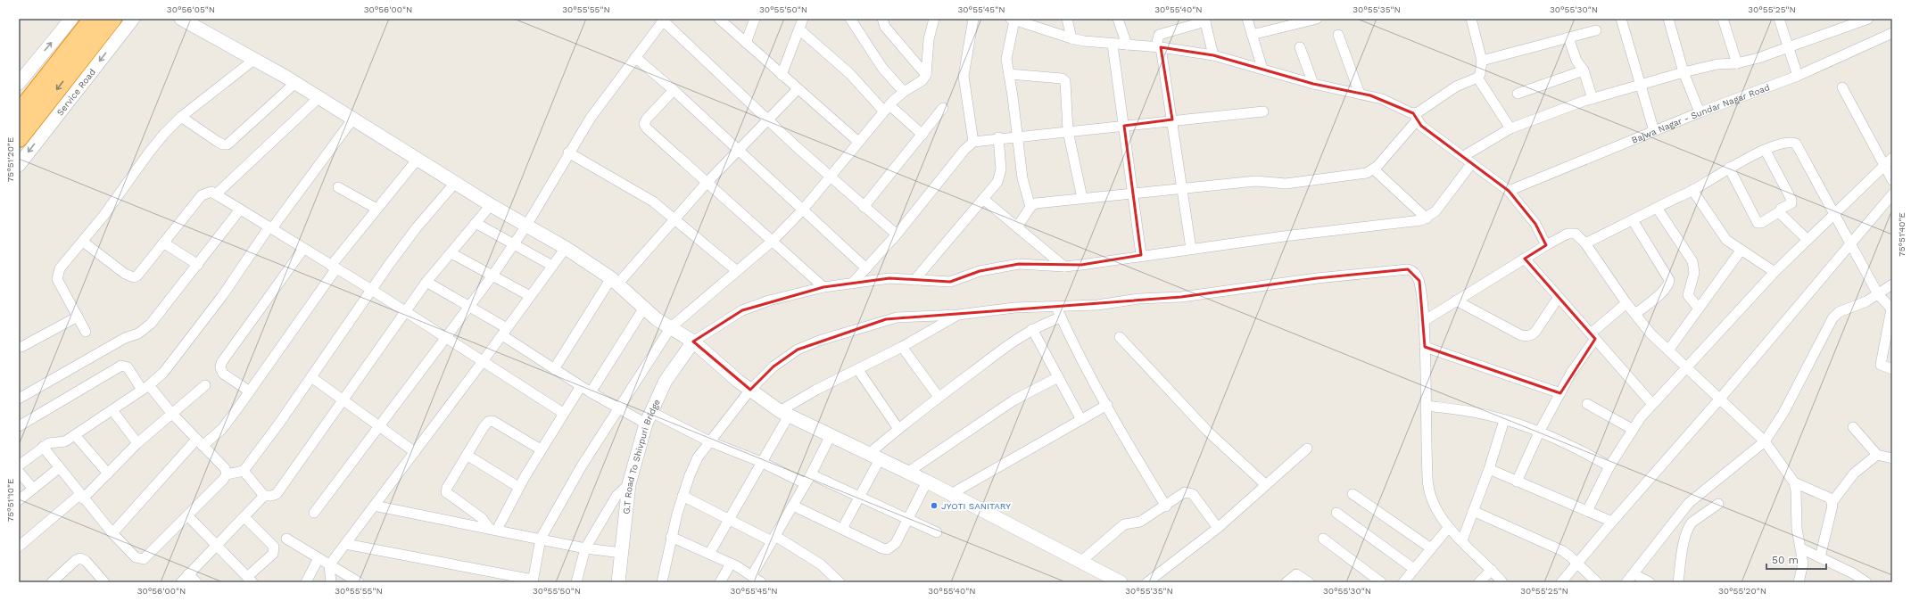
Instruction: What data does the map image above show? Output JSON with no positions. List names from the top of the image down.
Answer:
{
  "streets": {
    "street": ["Service Road", "Bajwa Nagar - Sundar Nagar Road", "G.T Road To Shivpuri Bridge"]
  },
  "places": ["JYOTI SANITARY"],
  "scale_bar": "50 m",
  "coordinates": [
    "30°56'05\"N",
    "30°56'00\"N",
    "30°55'55\"N",
    "30°55'50\"N",
    "30°55'45\"N",
    "30°55'40\"N",
    "30°55'35\"N",
    "30°55'30\"N",
    "30°55'25\"N",
    "75°51'20\"E",
    "75°51'40\"E",
    "75°51'10\"E",
    "30°55'20\"N"
  ]
}
